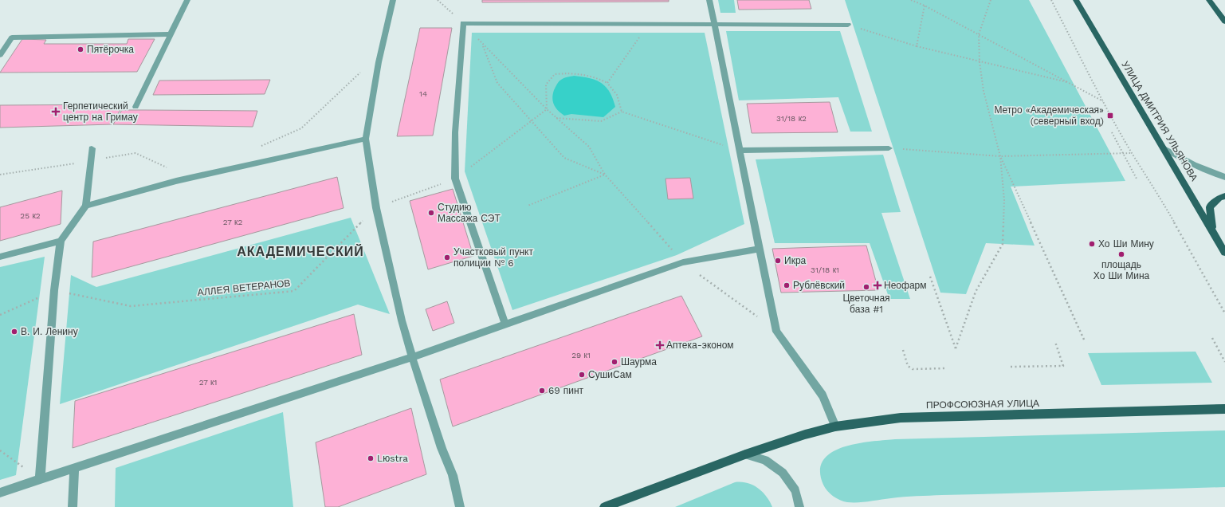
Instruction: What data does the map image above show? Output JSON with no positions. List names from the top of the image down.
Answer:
{
  "streets": {
    "main road": ["УЛИЦА ДМИТРИЯ УЛЬЯНОВА", "ПРОФСОЮЗНАЯ УЛИЦА"],
    "path": ["АЛЛЕЯ ВЕТЕРАНОВ"]
  },
  "districts": ["АКАДЕМИЧЕСКИЙ"],
  "places": {
    "other": [
      "Пятёрочка",
      "Студию Массажа СЭТ",
      "Хо Ши Мину",
      "площадь Хо Ши Мина",
      "Участковый пункт полиции № 6",
      "Икра",
      "Рублёвский",
      "Цветочная база #1",
      "В. И. Ленину",
      "Шаурма",
      "СушиСам",
      "69 пинт",
      "Lюstra"
    ],
    "health": ["Герпетический центр на Гримау", "Неофарм", "Аптека-эконом"],
    "transit": ["Метро «Академическая» (северный вход)"]
  },
  "house_numbers": [
    "14",
    "31/18 к2",
    "25 к2",
    "27 к2",
    "31/18 к1",
    "29 к1",
    "27 к1"
  ]
}
